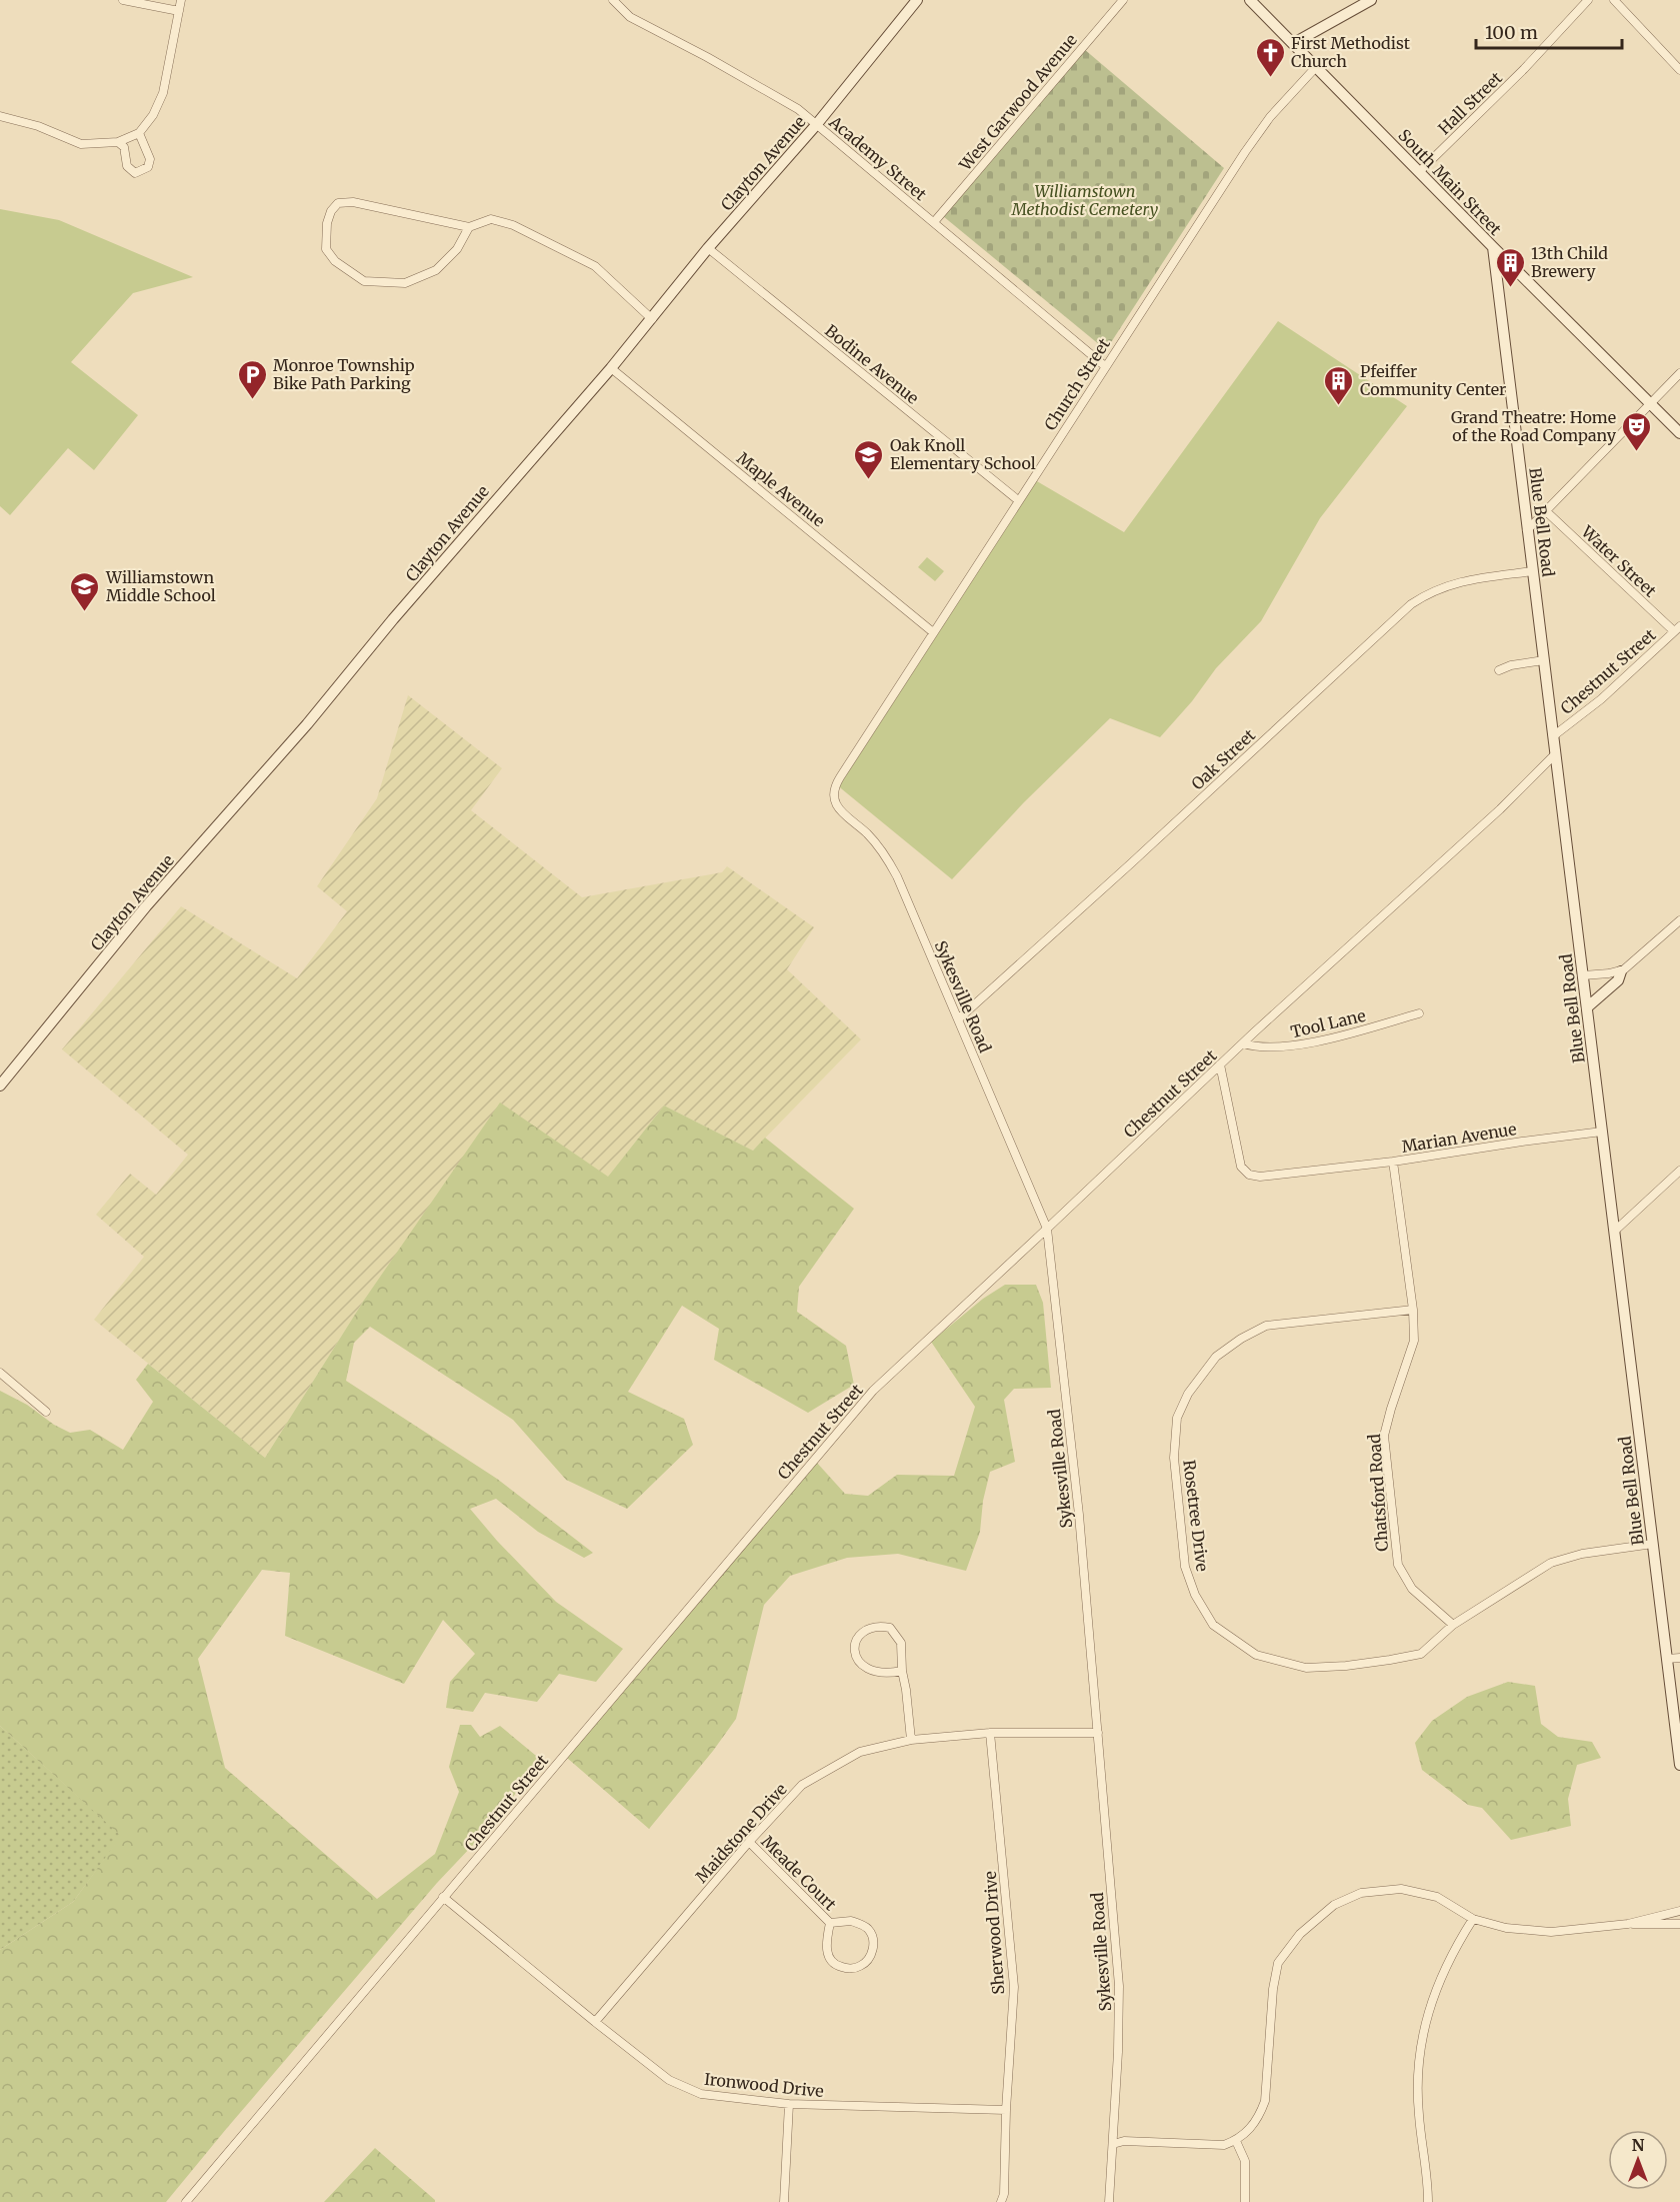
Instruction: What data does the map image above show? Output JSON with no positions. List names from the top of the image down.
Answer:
{
  "streets": {
    "street": [
      "West Garwood Avenue",
      "Hall Street",
      "Academy Street",
      "Clayton Avenue",
      "South Main Street",
      "Bodine Avenue",
      "Church Street",
      "Maple Avenue",
      "Blue Bell Road",
      "Water Street",
      "Chestnut Street",
      "Oak Street",
      "Sykesville Road",
      "Tool Lane",
      "Marian Avenue",
      "Chatsford Road",
      "Rosetree Drive",
      "Maidstone Drive",
      "Meade Court",
      "Sherwood Drive",
      "Ironwood Drive"
    ]
  },
  "crossings": [
    ["West Garwood Avenue", "Academy Street"],
    ["Hall Street", "South Main Street"],
    ["Academy Street", "Clayton Avenue"],
    ["Academy Street", "Church Street"],
    ["Clayton Avenue", "Bodine Avenue"],
    ["Clayton Avenue", "Maple Avenue"],
    ["South Main Street", "Church Street"],
    ["South Main Street", "Blue Bell Road"],
    ["Bodine Avenue", "Church Street"],
    ["Church Street", "Maple Avenue"],
    ["Church Street", "Sykesville Road"],
    ["Blue Bell Road", "Chestnut Street"],
    ["Blue Bell Road", "Oak Street"],
    ["Blue Bell Road", "Marian Avenue"],
    ["Blue Bell Road", "Rosetree Drive"],
    ["Water Street", "Chestnut Street"],
    ["Chestnut Street", "Sykesville Road"],
    ["Chestnut Street", "Tool Lane"],
    ["Chestnut Street", "Marian Avenue"],
    ["Chestnut Street", "Ironwood Drive"],
    ["Oak Street", "Sykesville Road"],
    ["Sykesville Road", "Maidstone Drive"],
    ["Marian Avenue", "Chatsford Road"],
    ["Chatsford Road", "Rosetree Drive"],
    ["Maidstone Drive", "Meade Court"],
    ["Maidstone Drive", "Sherwood Drive"],
    ["Maidstone Drive", "Ironwood Drive"],
    ["Sherwood Drive", "Ironwood Drive"]
  ],
  "parks": ["Williamstown Methodist Cemetery"],
  "places": {
    "church": ["First Methodist Church"],
    "building": ["13th Child Brewery", "Pfeiffer Community Center"],
    "parking": ["Monroe Township Bike Path Parking"],
    "theatre": ["Grand Theatre: Home of the Road Company"],
    "school or university": ["Oak Knoll Elementary School", "Williamstown Middle School"]
  },
  "scale_bar": "100 m",
  "north": "top"
}
